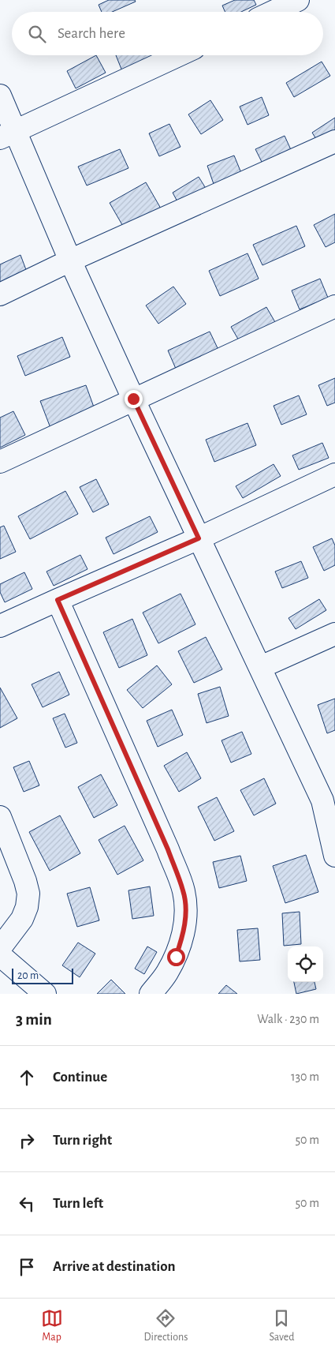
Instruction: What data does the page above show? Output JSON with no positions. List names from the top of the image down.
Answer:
{
  "scale_bar": "20 m",
  "page": {
    "search": "Search here",
    "scale": "20 m",
    "heading": ["3 min", "Walk · 230 m"],
    "list": [
      ["Continue", "130 m"],
      ["Turn right", "50 m"],
      ["Turn left", "50 m"],
      "Arrive at destination"
    ],
    "nav": ["Map", "Directions", "Saved"]
  }
}
